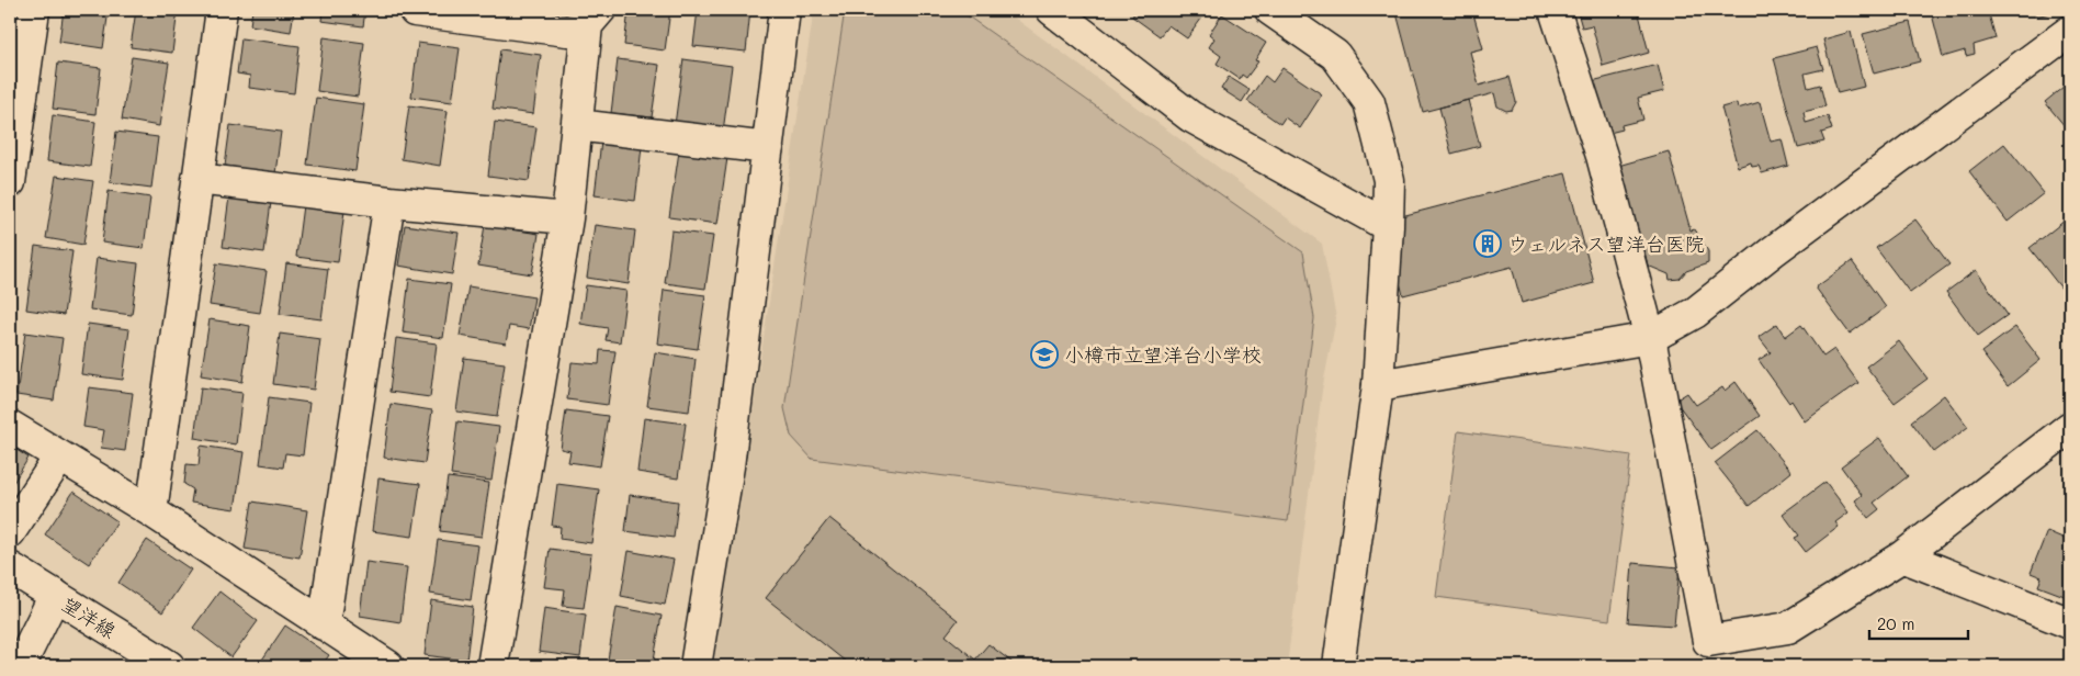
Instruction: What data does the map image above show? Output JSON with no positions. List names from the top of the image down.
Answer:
{
  "streets": {
    "street": ["望洋線"]
  },
  "places": {
    "building": ["ウェルネス望洋台医院"],
    "school or university": ["小樽市立望洋台小学校"]
  },
  "scale_bar": "20 m"
}
